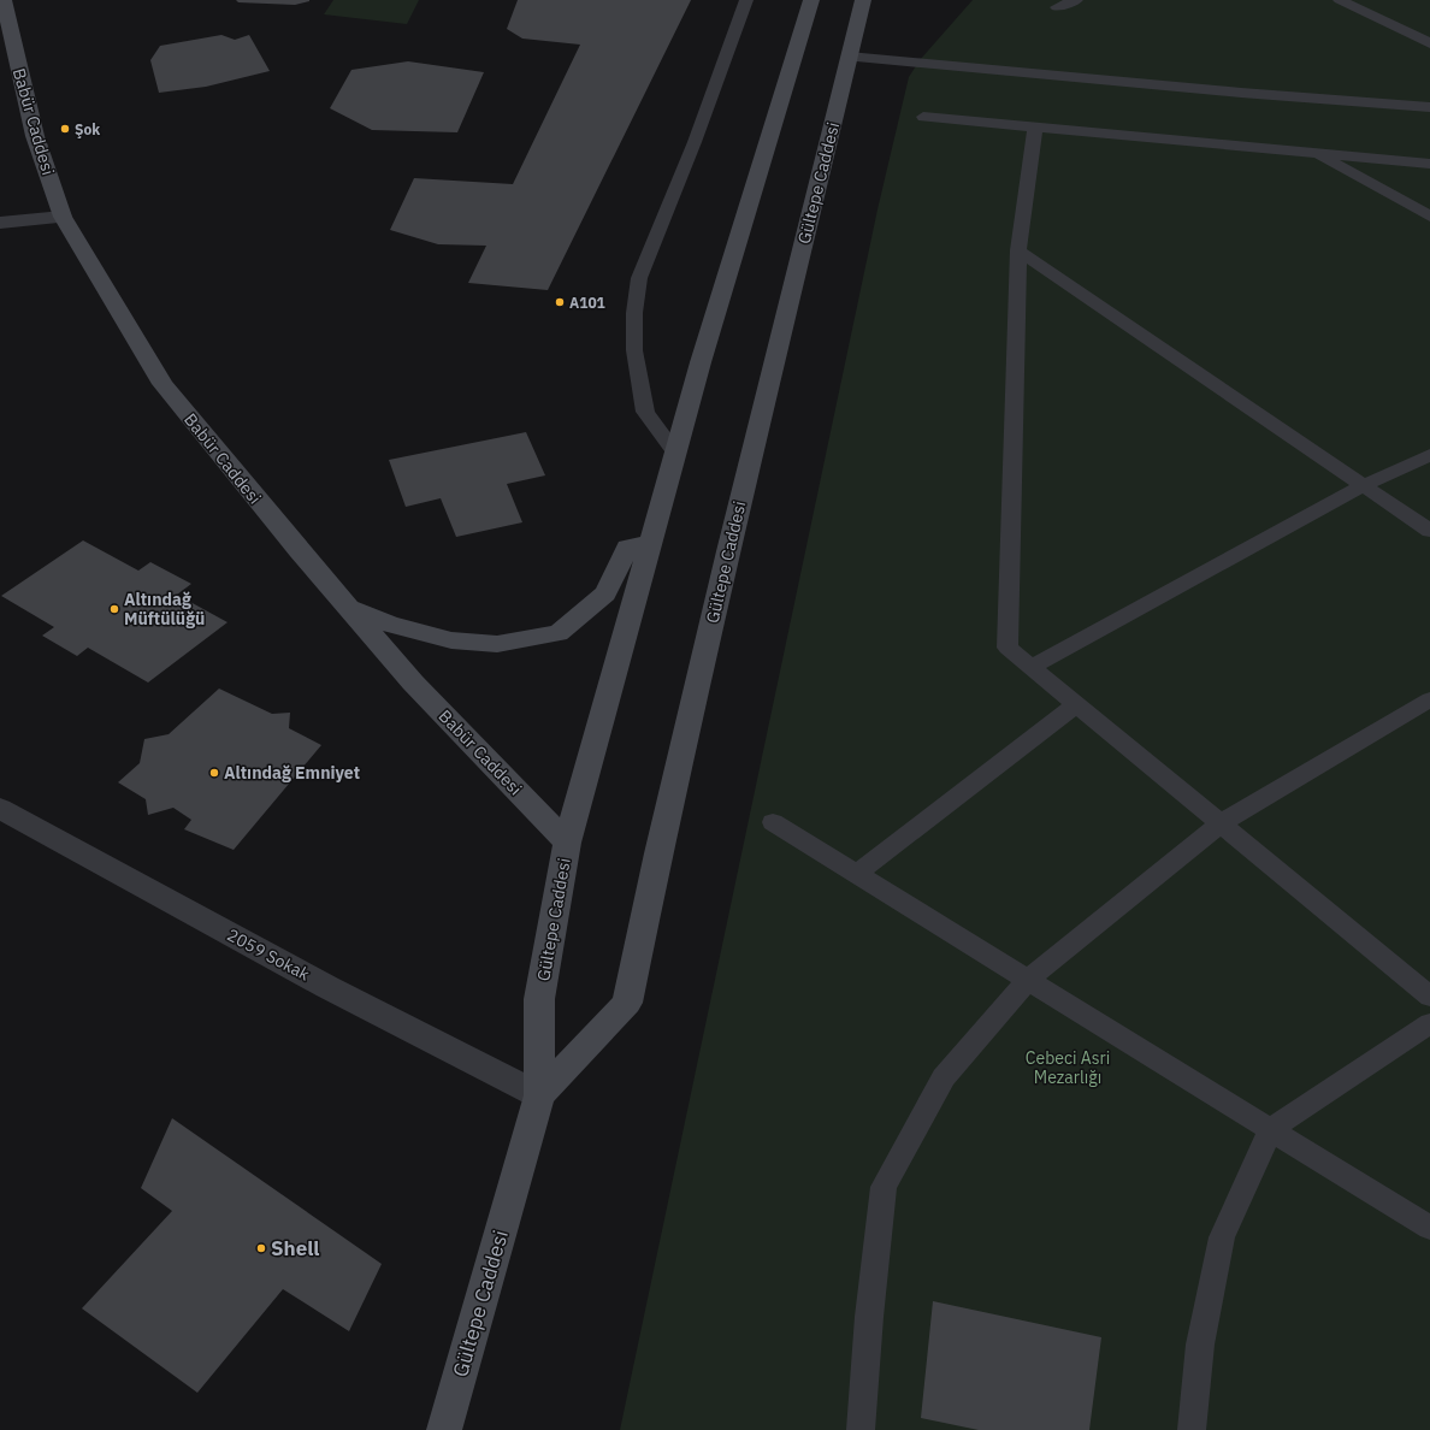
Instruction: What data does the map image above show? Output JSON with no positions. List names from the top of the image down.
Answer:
{
  "streets": {
    "main road": ["Babür Caddesi", "Gültepe Caddesi"],
    "street": ["2059 Sokak"]
  },
  "crossings": [
    ["Babür Caddesi", "Gültepe Caddesi"],
    ["Gültepe Caddesi", "2059 Sokak"]
  ],
  "parks": ["Cebeci Asri Mezarlığı"],
  "places": [
    "Şok",
    "A101",
    "Altındağ Müftülüğü",
    "Altındağ Emniyet",
    "Shell"
  ]
}
